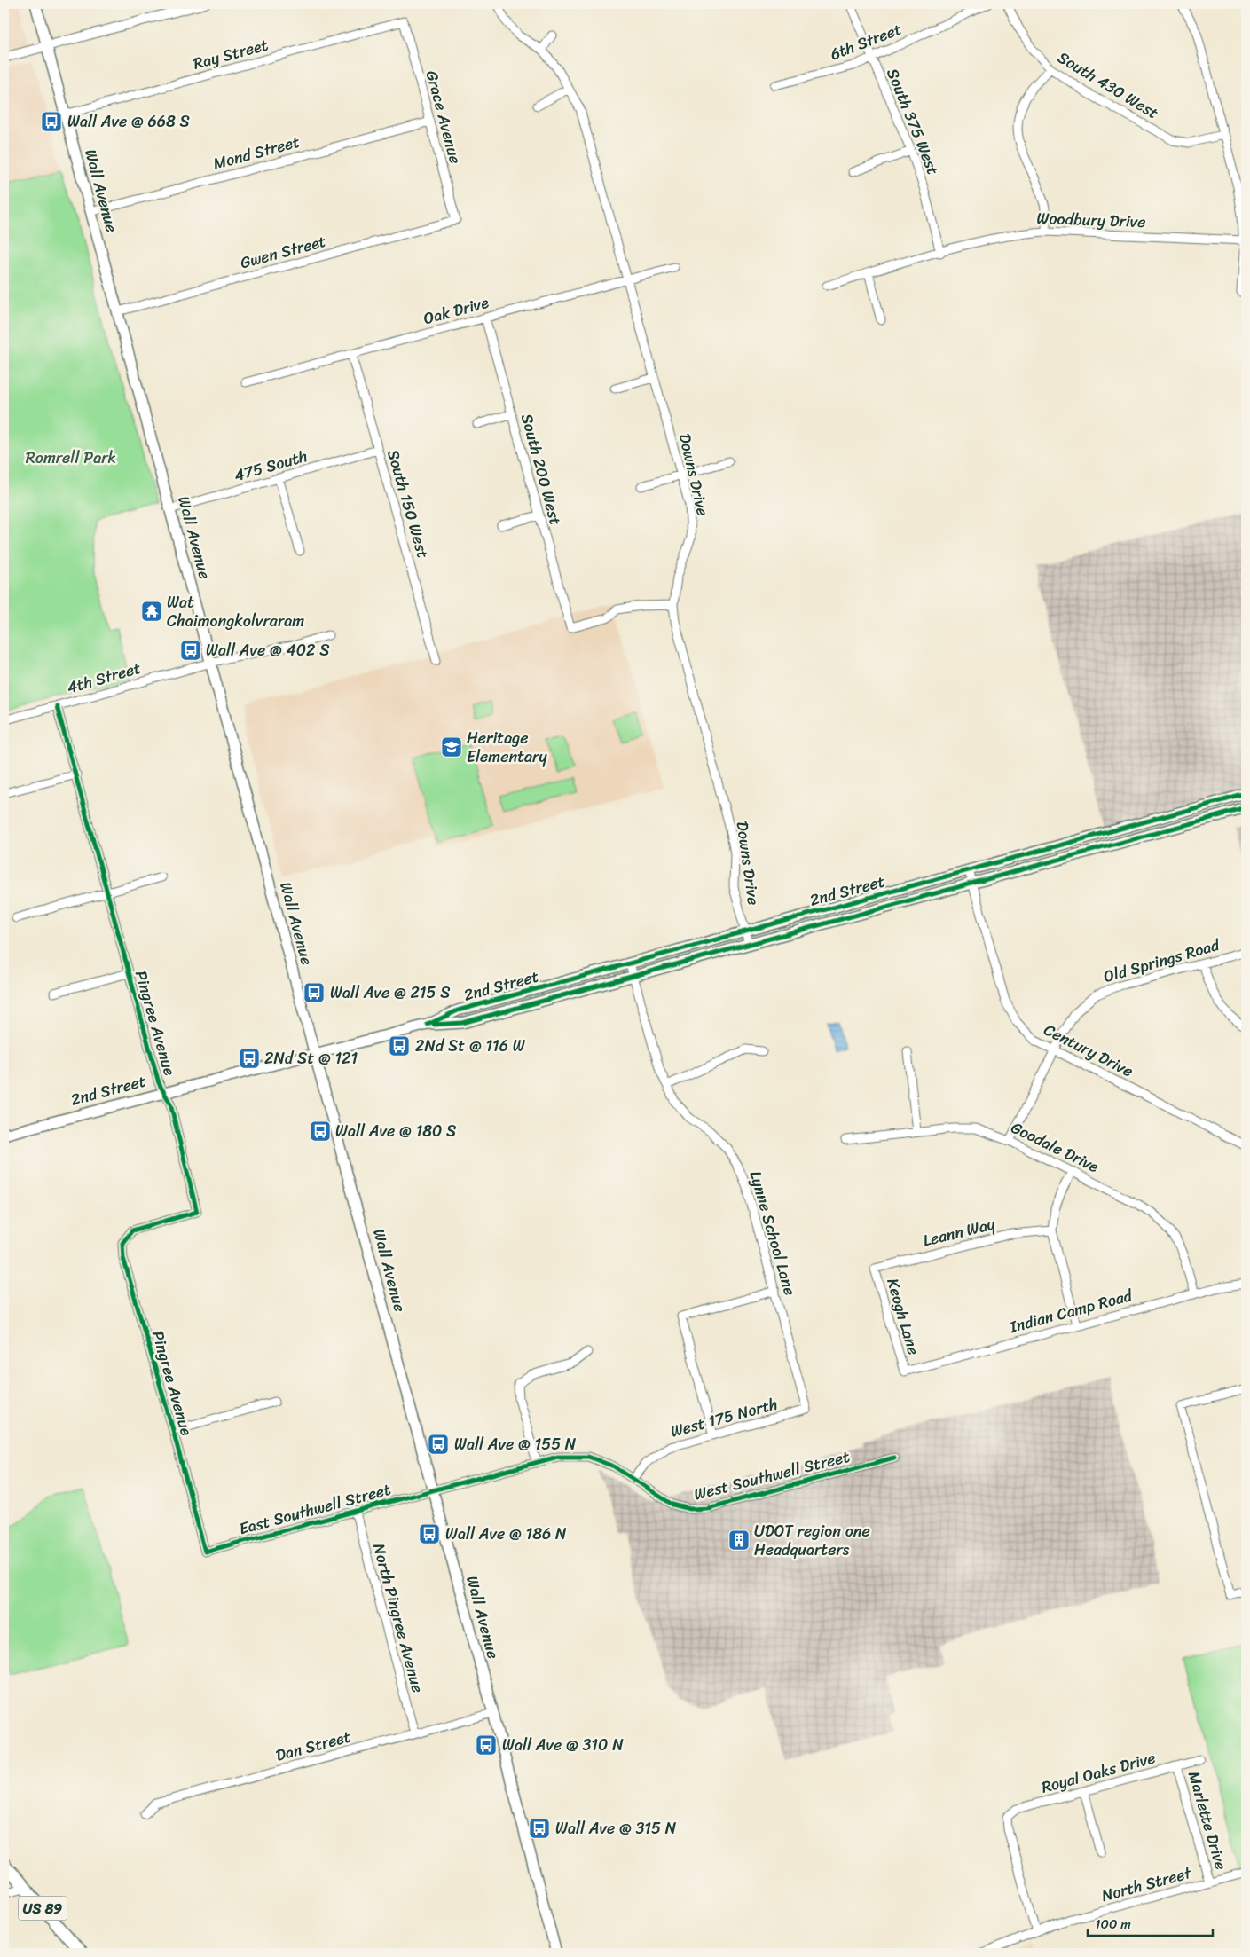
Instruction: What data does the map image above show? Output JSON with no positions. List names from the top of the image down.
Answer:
{
  "streets": {
    "main road": ["Wall Avenue", "2nd Street", "US 89"],
    "street": [
      "6th Street",
      "Ray Street",
      "South 430 West",
      "Grace Avenue",
      "South 375 West",
      "Mond Street",
      "Woodbury Drive",
      "Gwen Street",
      "Oak Drive",
      "475 South",
      "South 200 West",
      "Downs Drive",
      "South 150 West",
      "4th Street",
      "Old Springs Road",
      "Pingree Avenue",
      "Century Drive",
      "Goodale Drive",
      "Leann Way",
      "Lynne School Lane",
      "Indian Camp Road",
      "Keogh Lane",
      "West 175 North",
      "West Southwell Street",
      "East Southwell Street",
      "North Pingree Avenue",
      "Dan Street",
      "Royal Oaks Drive",
      "Marlette Drive",
      "North Street"
    ]
  },
  "crossings": [
    ["6th Street", "South 375 West"],
    ["Ray Street", "Grace Avenue"],
    ["Ray Street", "Wall Avenue"],
    ["Grace Avenue", "Mond Street"],
    ["Grace Avenue", "Gwen Street"],
    ["South 375 West", "Woodbury Drive"],
    ["Mond Street", "Wall Avenue"],
    ["Wall Avenue", "Gwen Street"],
    ["Wall Avenue", "475 South"],
    ["Wall Avenue", "4th Street"],
    ["Wall Avenue", "2nd Street"],
    ["Wall Avenue", "West Southwell Street"],
    ["Wall Avenue", "East Southwell Street"],
    ["Wall Avenue", "Dan Street"],
    ["Oak Drive", "South 200 West"],
    ["Oak Drive", "Downs Drive"],
    ["Oak Drive", "South 150 West"],
    ["475 South", "South 150 West"],
    ["South 200 West", "Downs Drive"],
    ["Downs Drive", "2nd Street"],
    ["4th Street", "Pingree Avenue"],
    ["2nd Street", "Pingree Avenue"],
    ["2nd Street", "Century Drive"],
    ["2nd Street", "Lynne School Lane"],
    ["Old Springs Road", "Century Drive"],
    ["Old Springs Road", "Goodale Drive"],
    ["Pingree Avenue", "East Southwell Street"],
    ["Goodale Drive", "Indian Camp Road"],
    ["Leann Way", "Keogh Lane"],
    ["Lynne School Lane", "West 175 North"],
    ["Indian Camp Road", "Keogh Lane"],
    ["West 175 North", "West Southwell Street"],
    ["West Southwell Street", "East Southwell Street"],
    ["East Southwell Street", "North Pingree Avenue"],
    ["North Pingree Avenue", "Dan Street"],
    ["Royal Oaks Drive", "Marlette Drive"],
    ["Royal Oaks Drive", "North Street"],
    ["Marlette Drive", "North Street"]
  ],
  "parks": ["Romrell Park"],
  "places": {
    "bus stop": [
      "Wall Ave @ 668 S",
      "Wall Ave @ 402 S",
      "Wall Ave @ 215 S",
      "2Nd St @ 116 W",
      "2Nd St @ 121",
      "Wall Ave @ 180 S",
      "Wall Ave @ 155 N",
      "Wall Ave @ 186 N",
      "Wall Ave @ 310 N",
      "Wall Ave @ 315 N"
    ],
    "temple": ["Wat Chaimongkolvraram"],
    "school or university": ["Heritage Elementary"],
    "building": ["UDOT region one Headquarters"]
  },
  "scale_bar": "100 m"
}
